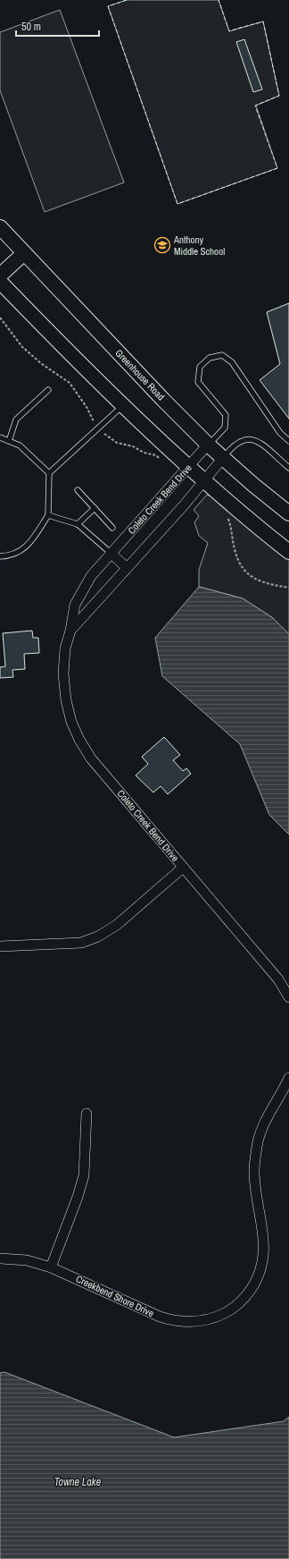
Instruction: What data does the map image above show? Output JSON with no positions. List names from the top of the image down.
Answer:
{
  "streets": {
    "main road": ["Greenhouse Road"],
    "street": ["Coleto Creek Bend Drive", "Creekbend Shore Drive"]
  },
  "crossings": [
    ["Greenhouse Road", "Coleto Creek Bend Drive"]
  ],
  "water": ["Towne Lake"],
  "places": {
    "school or university": ["Anthony Middle School"]
  },
  "scale_bar": "50 m"
}
